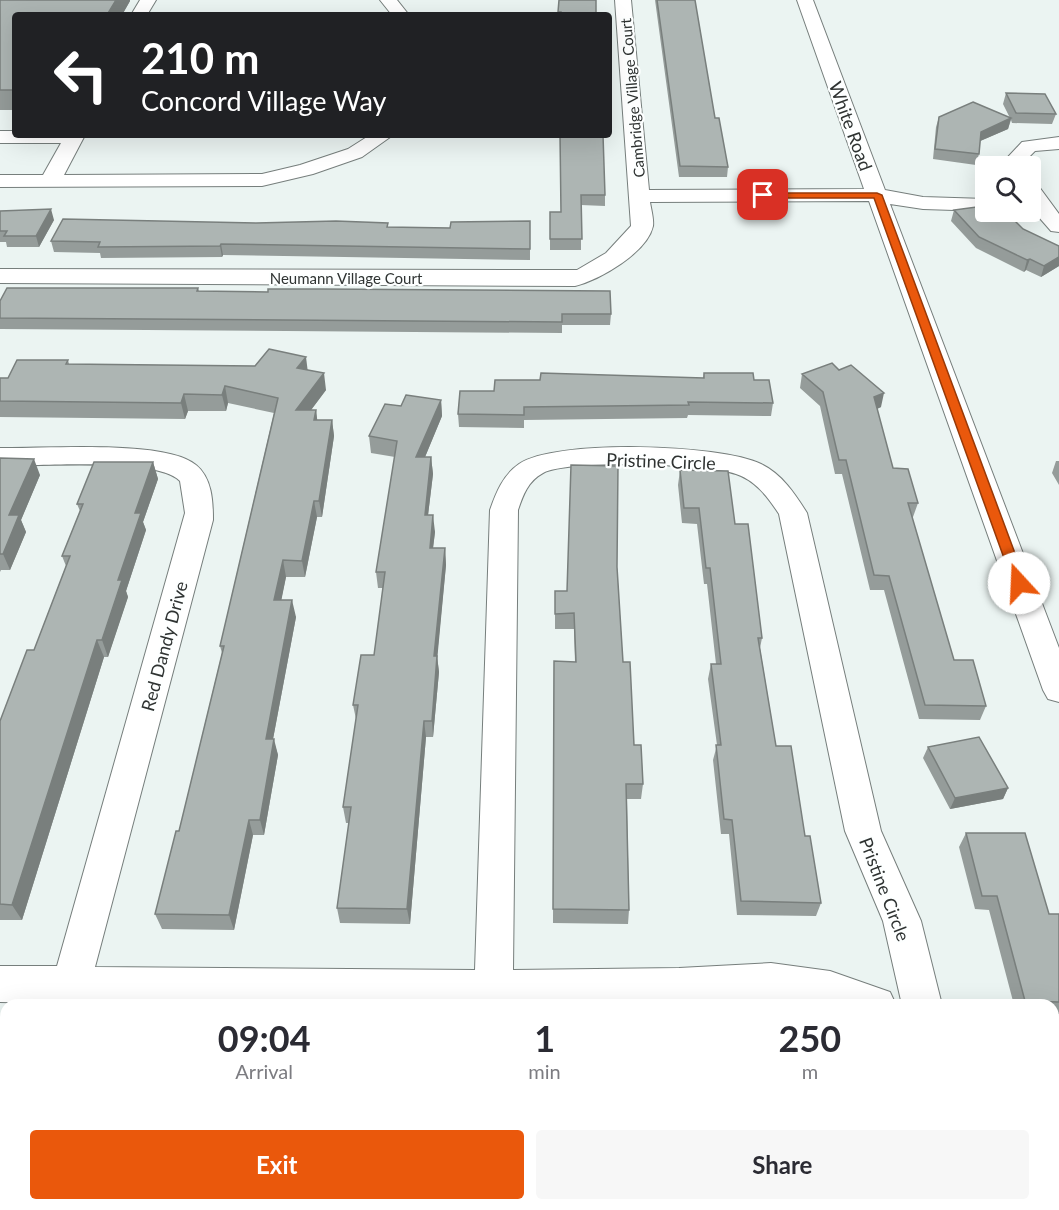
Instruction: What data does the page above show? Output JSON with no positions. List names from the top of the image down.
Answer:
{
  "streets": {
    "street": [
      "Cambridge Village Court",
      "White Road",
      "Neumann Village Court",
      "Pristine Circle",
      "Red Dandy Drive"
    ]
  },
  "crossings": [
    ["Cambridge Village Court", "Neumann Village Court"]
  ],
  "page": {
    "turn": ["210 m", "Concord Village Way"],
    "eta": [
      "09:04",
      "Arrival",
      "1",
      "min",
      "250",
      "m"
    ],
    "buttons": ["Exit", "Share"]
  }
}
